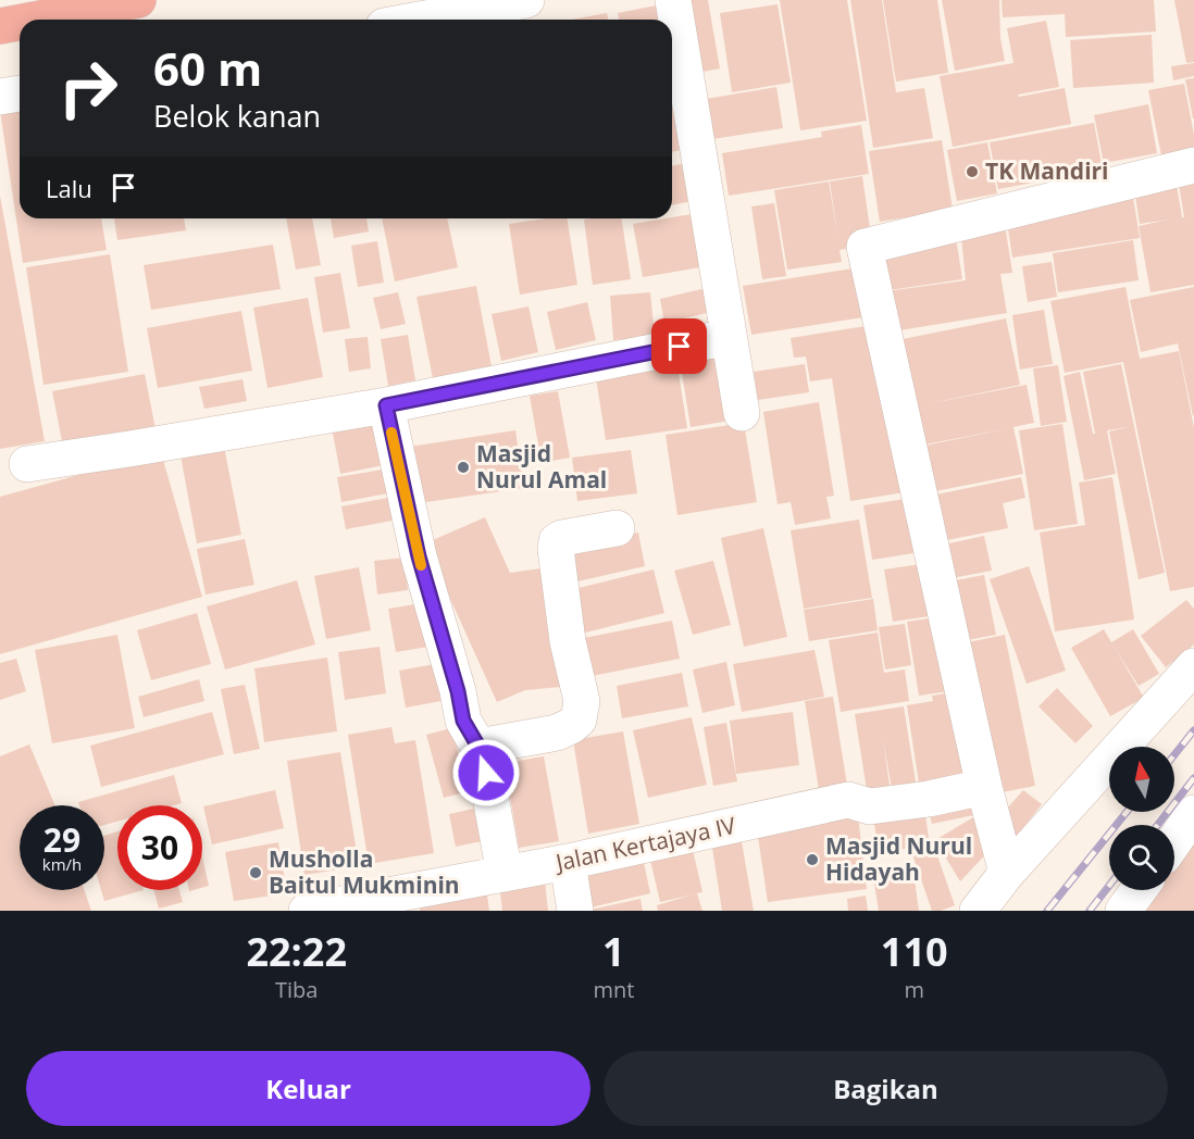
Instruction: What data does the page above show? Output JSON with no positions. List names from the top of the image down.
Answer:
{
  "streets": {
    "street": ["Jalan Kertajaya IV"]
  },
  "places": [
    "TK Mandiri",
    "Masjid Nurul Amal",
    "Masjid Nurul Hidayah",
    "Musholla Baitul Mukminin"
  ],
  "north": "top",
  "page": {
    "turn": ["60 m", "Belok kanan"],
    "then": "Lalu",
    "speed": "29 km/h",
    "limit": "30",
    "eta": [
      "22:22",
      "Tiba",
      "1",
      "mnt",
      "110",
      "m"
    ],
    "buttons": ["Keluar", "Bagikan"]
  }
}
